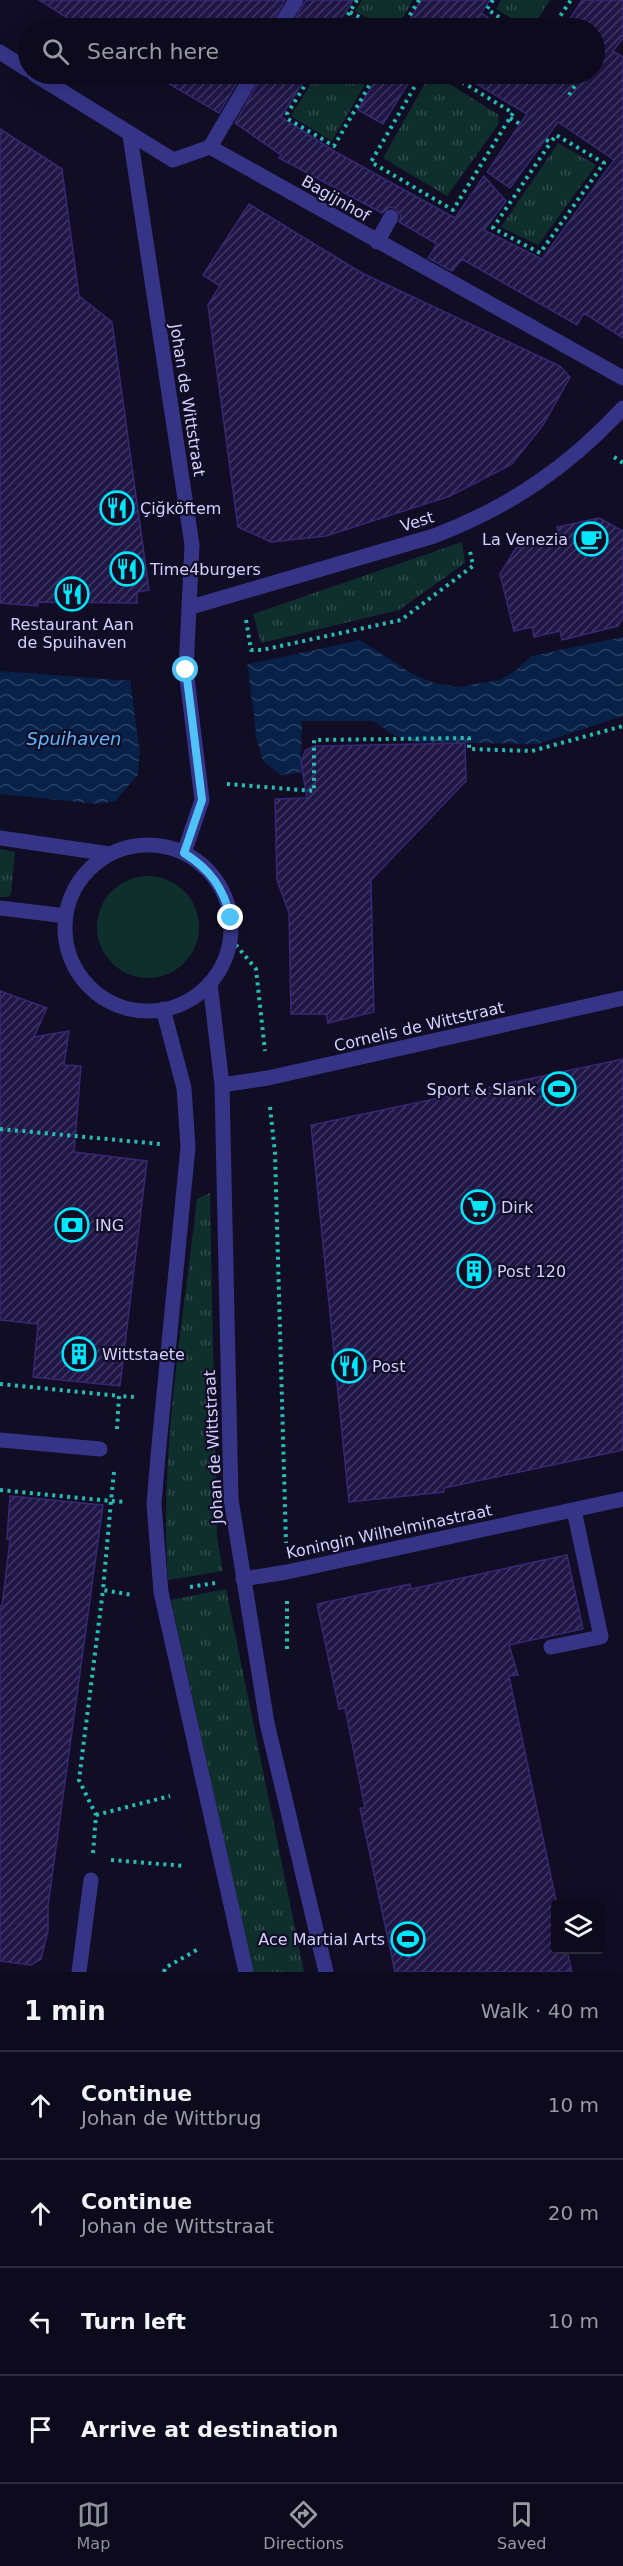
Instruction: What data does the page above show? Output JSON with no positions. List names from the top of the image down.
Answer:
{
  "streets": {
    "street": [
      "Bagijnhof",
      "Johan de Wittstraat",
      "Vest",
      "Cornelis de Wittstraat",
      "Koningin Wilhelminastraat"
    ]
  },
  "crossings": [
    ["Johan de Wittstraat", "Vest"],
    ["Johan de Wittstraat", "Cornelis de Wittstraat"],
    ["Johan de Wittstraat", "Koningin Wilhelminastraat"]
  ],
  "water": ["Spuihaven"],
  "places": {
    "restaurant": [
      "Çiğköftem",
      "Time4burgers",
      "Restaurant Aan de Spuihaven",
      "Post"
    ],
    "cafe": ["La Venezia"],
    "sports": ["Sport & Slank", "Ace Martial Arts"],
    "supermarket": ["Dirk"],
    "bank": ["ING"],
    "building": ["Post 120", "Wittstaete"]
  },
  "page": {
    "search": "Search here",
    "heading": ["1 min", "Walk · 40 m"],
    "list": [
      ["Continue", "Johan de Wittbrug", "10 m"],
      ["Continue", "Johan de Wittstraat", "20 m"],
      ["Turn left", "10 m"],
      "Arrive at destination"
    ],
    "nav": ["Map", "Directions", "Saved"]
  }
}
